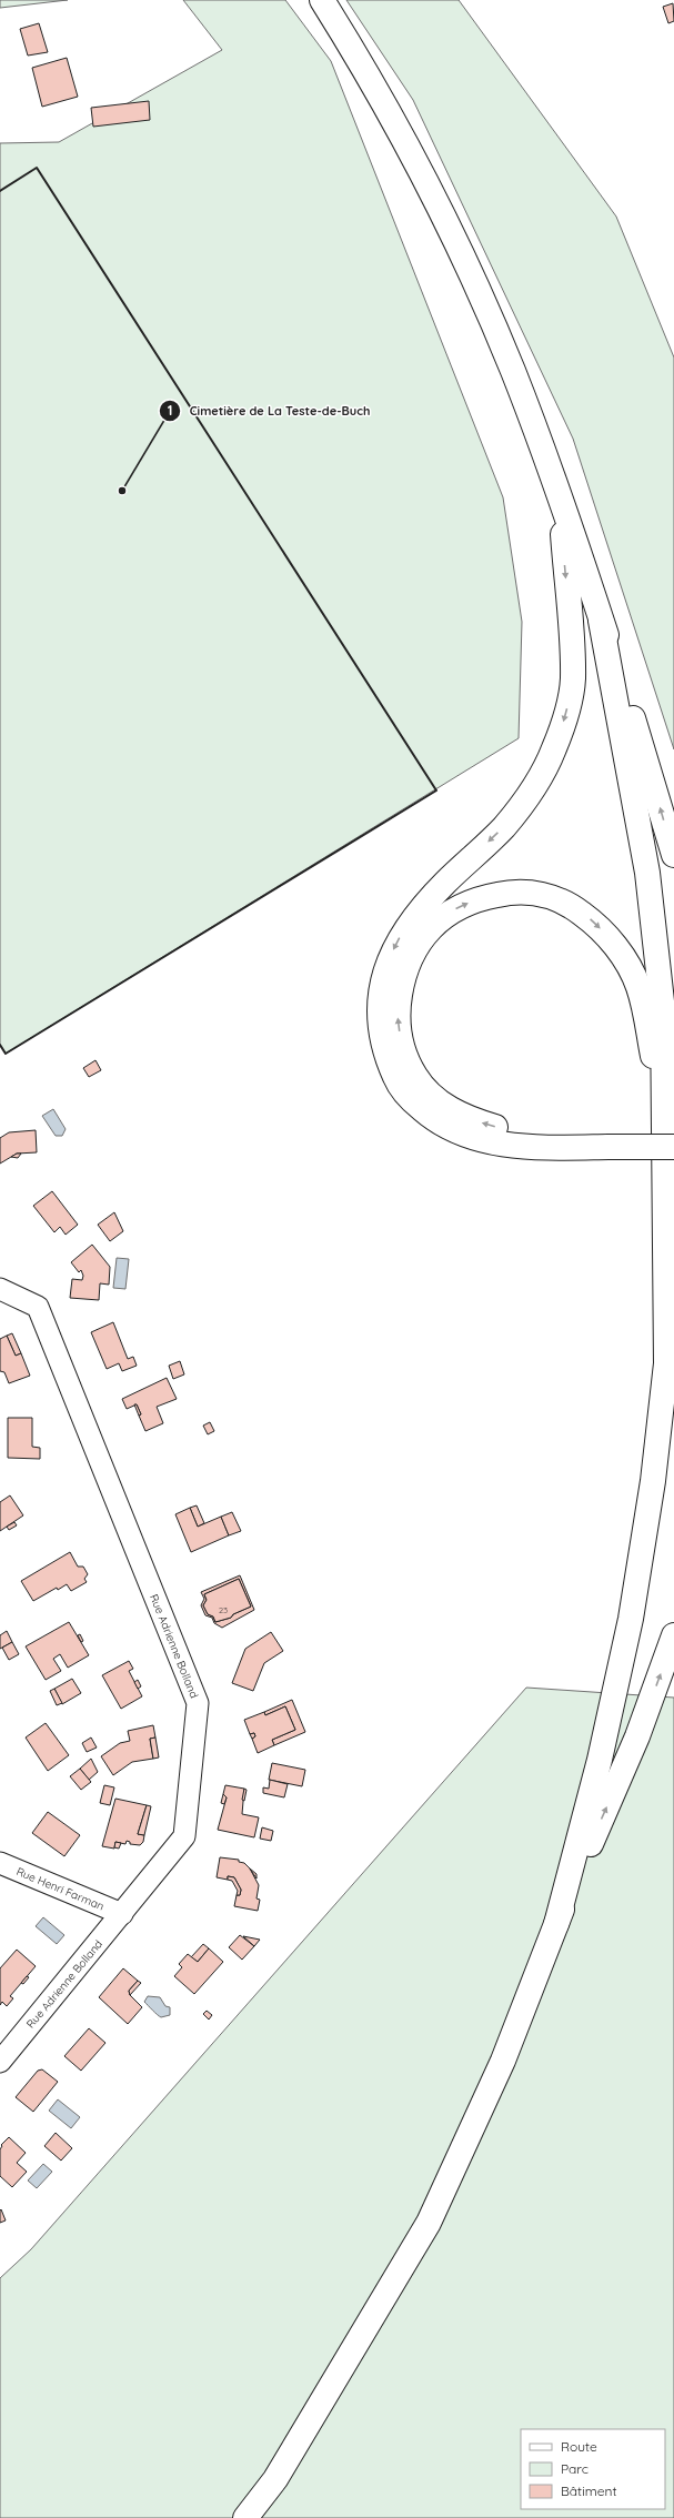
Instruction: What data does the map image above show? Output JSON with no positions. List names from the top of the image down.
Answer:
{
  "streets": {
    "street": ["Rue Adrienne Bolland", "Rue Henri Farman"]
  },
  "crossings": [
    ["Rue Adrienne Bolland", "Rue Henri Farman"]
  ],
  "places": ["Cimetière de La Teste-de-Buch"],
  "house_numbers": ["23"],
  "legend": ["Route", "Parc", "Bâtiment"]
}
